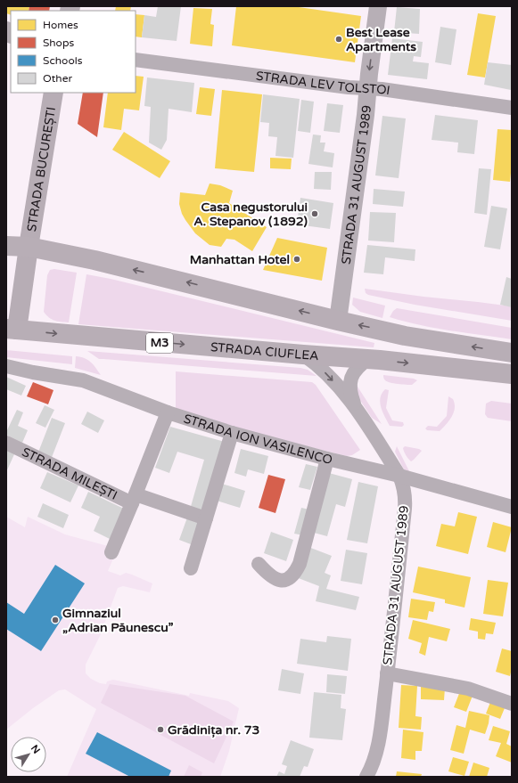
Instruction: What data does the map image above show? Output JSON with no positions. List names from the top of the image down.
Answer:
{
  "streets": {
    "highway": ["M3", "STRADA CIUFLEA"],
    "main road": ["STRADA BUCUREȘTI"],
    "street": [
      "STRADA LEV TOLSTOI",
      "STRADA 31 AUGUST 1989",
      "STRADA ION VASILENCO",
      "STRADA MILEȘTI"
    ]
  },
  "crossings": [
    ["STRADA LEV TOLSTOI", "STRADA 31 AUGUST 1989"],
    ["STRADA BUCUREȘTI", "STRADA CIUFLEA"],
    ["STRADA 31 AUGUST 1989", "STRADA CIUFLEA"],
    ["STRADA 31 AUGUST 1989", "STRADA ION VASILENCO"],
    ["STRADA ION VASILENCO", "STRADA MILEȘTI"]
  ],
  "places": [
    "Best Lease Apartments",
    "Casa negustorului A. Stepanov (1892)",
    "Manhattan Hotel",
    "Gimnaziul „Adrian Păunescu”",
    "Grădinița nr. 73"
  ],
  "legend": [
    "Homes",
    "Shops",
    "Schools",
    "Other"
  ],
  "north": "top right"
}
